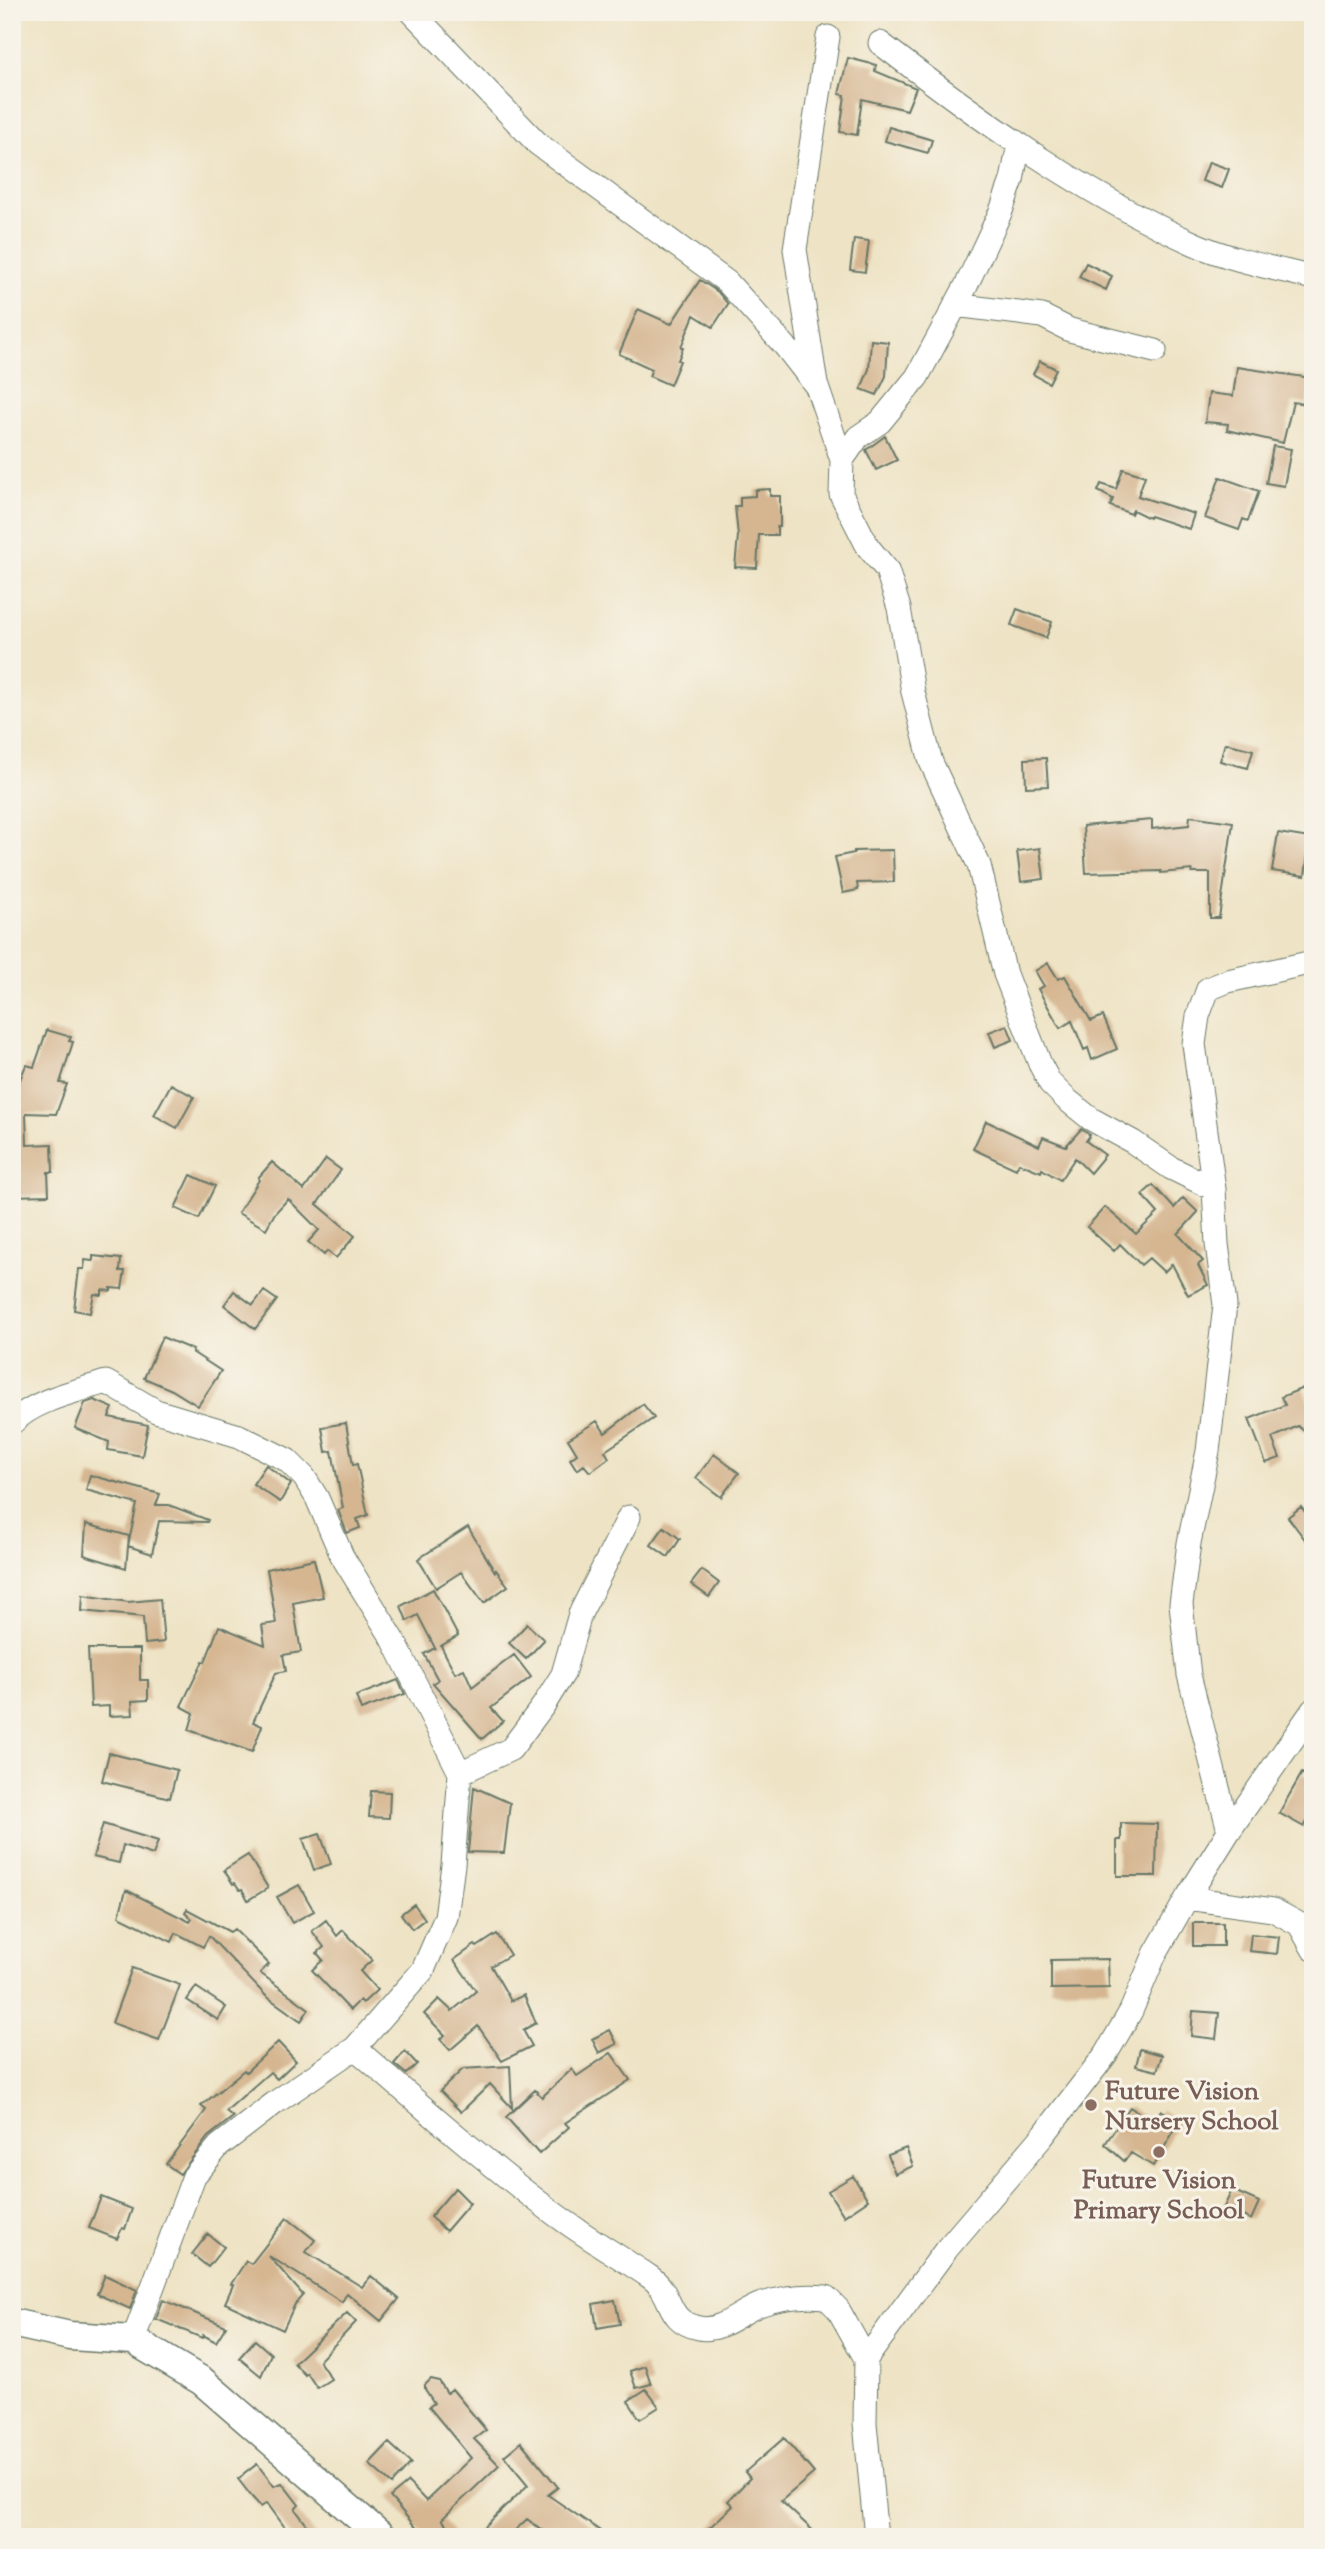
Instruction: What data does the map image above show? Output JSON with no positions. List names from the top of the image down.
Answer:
{
  "places": ["Future Vision Nursery School", "Future Vision Primary School"]
}
